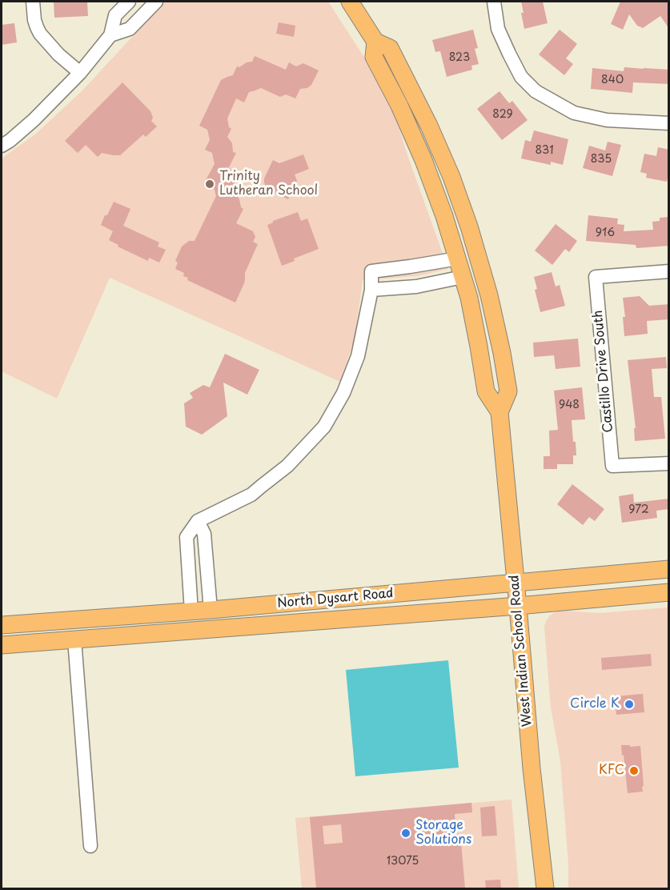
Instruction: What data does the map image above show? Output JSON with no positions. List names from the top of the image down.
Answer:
{
  "streets": {
    "main road": ["North Dysart Road", "West Indian School Road"],
    "street": ["Castillo Drive South"]
  },
  "crossings": [
    ["North Dysart Road", "West Indian School Road"]
  ],
  "places": [
    "Trinity Lutheran School",
    "Circle K",
    "KFC",
    "Storage Solutions"
  ],
  "house_numbers": [
    "823",
    "840",
    "829",
    "831",
    "835",
    "916",
    "948",
    "972",
    "13075"
  ]
}
